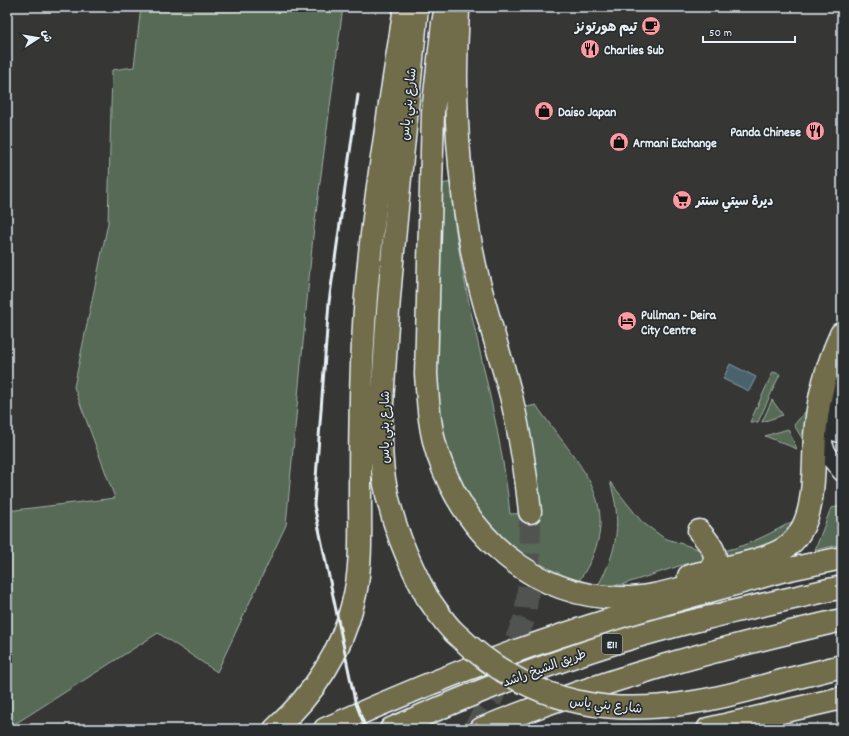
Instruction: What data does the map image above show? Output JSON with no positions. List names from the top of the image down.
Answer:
{
  "streets": {
    "main road": ["شارع بني ياس", "E11", "طريق الشيخ راشد"]
  },
  "places": {
    "cafe": ["تيم هورتونز"],
    "restaurant": ["Charlies Sub", "Panda Chinese"],
    "shop": ["Daiso Japan", "Armani Exchange"],
    "supermarket": ["ديرة سيتي سنتر"],
    "hotel": ["Pullman - Deira City Centre"]
  },
  "scale_bar": "50 m",
  "north": "right"
}
